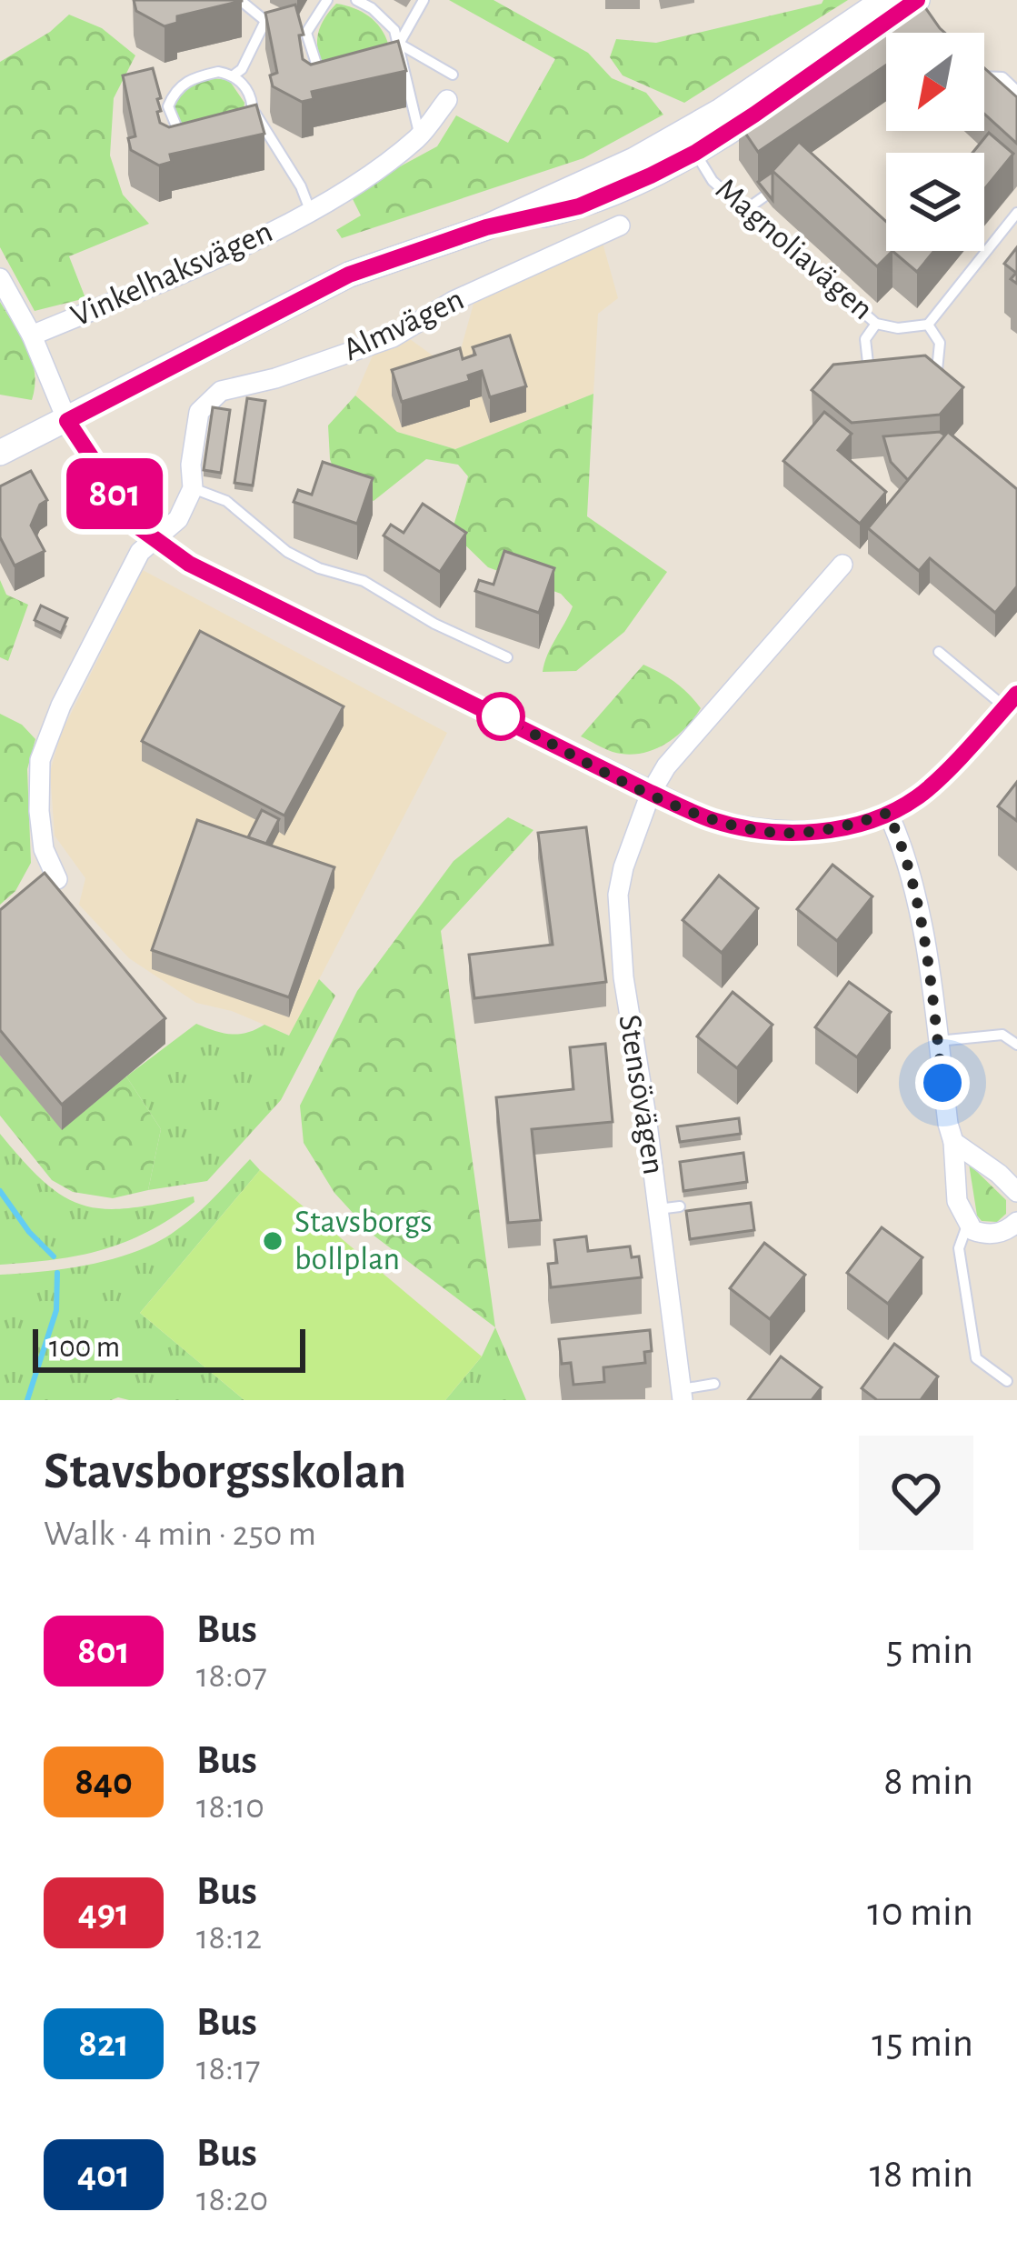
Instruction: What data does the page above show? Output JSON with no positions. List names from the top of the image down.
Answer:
{
  "streets": {
    "street": ["Vinkelhaksvägen", "Almvägen", "Stensövägen"],
    "lane": ["Magnoliavägen"]
  },
  "places": ["Stavsborgs bollplan"],
  "lines": ["bus line 801"],
  "scale_bar": "100 m",
  "north": "bottom left",
  "page": {
    "on_map": "801",
    "scale": "100 m",
    "heading": ["Stavsborgsskolan", "Walk · 4 min · 250 m"],
    "list": [
      {
        "mark": "801",
        "name": "Bus",
        "note": "18:07",
        "value": "5 min"
      },
      {
        "mark": "840",
        "name": "Bus",
        "note": "18:10",
        "value": "8 min"
      },
      {
        "mark": "491",
        "name": "Bus",
        "note": "18:12",
        "value": "10 min"
      },
      {
        "mark": "821",
        "name": "Bus",
        "note": "18:17",
        "value": "15 min"
      },
      {
        "mark": "401",
        "name": "Bus",
        "note": "18:20",
        "value": "18 min"
      }
    ]
  }
}
